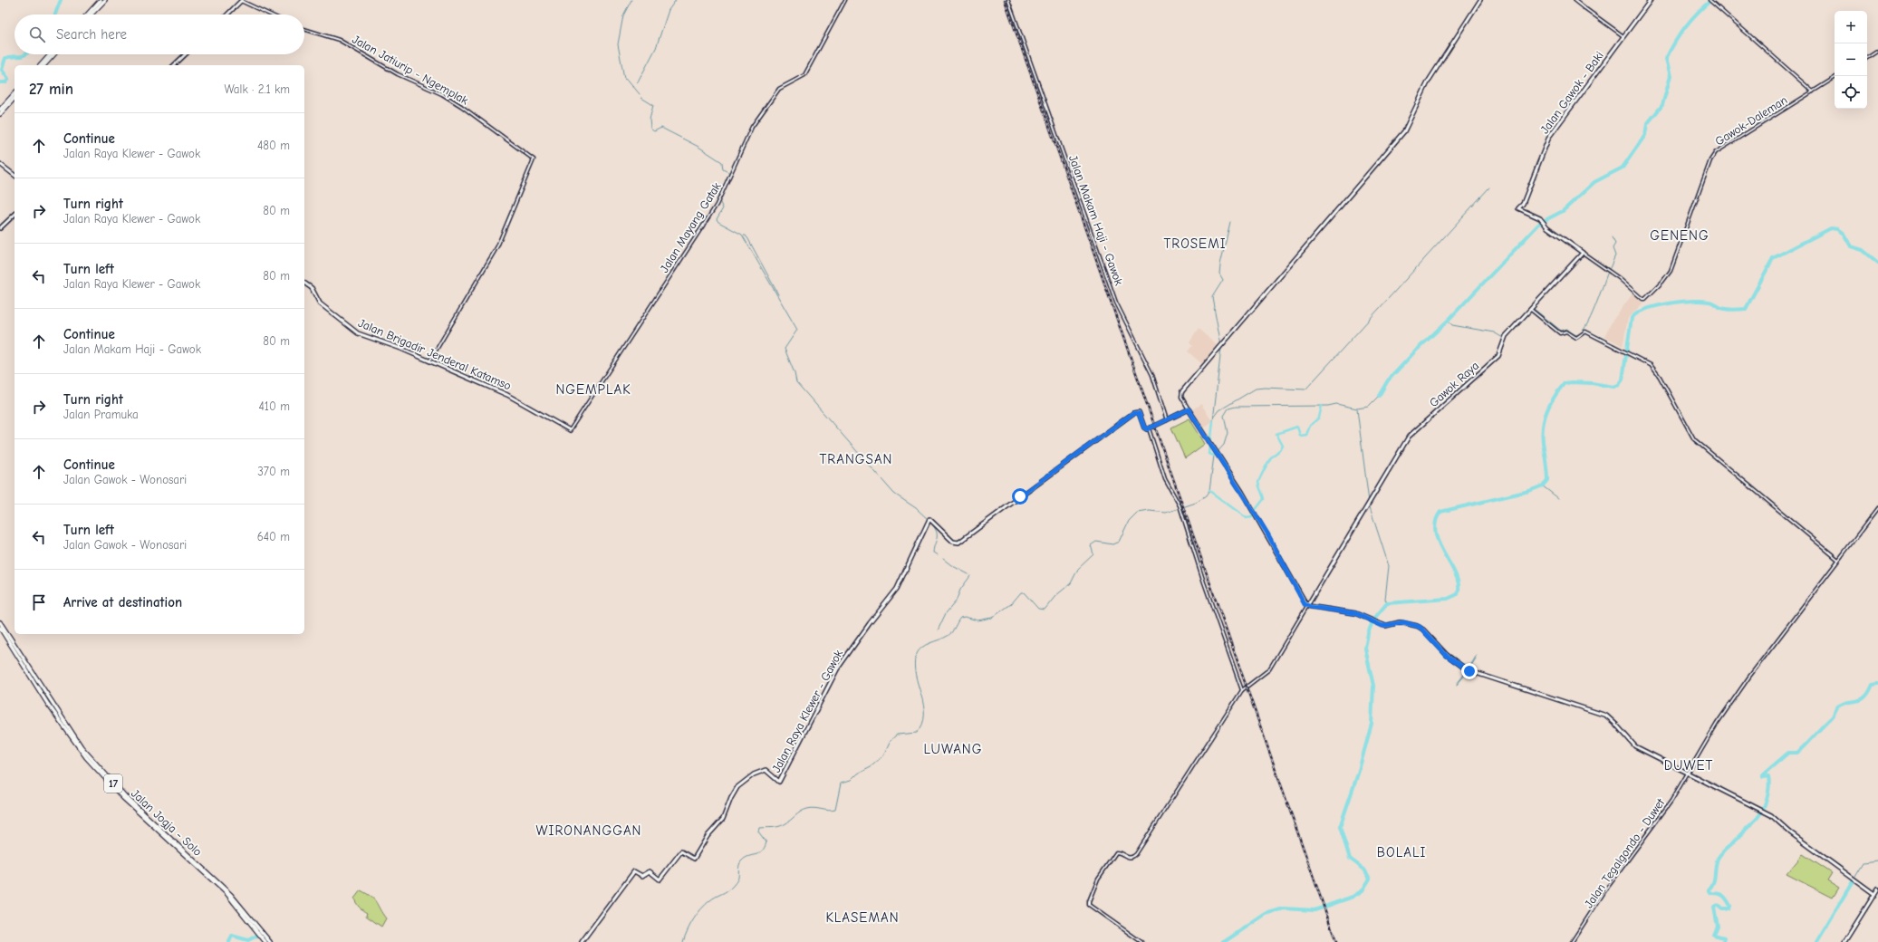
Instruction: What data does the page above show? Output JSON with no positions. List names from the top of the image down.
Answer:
{
  "streets": {
    "highway": ["17", "Jalan Jogja - Solo"],
    "main road": [
      "Jalan Gawok - Baki",
      "Jalan Brigadir Jenderal Katamso",
      "Gawok Raya",
      "Jalan Raya Klewer - Gawok"
    ],
    "street": [
      "Jalan Jatiurip - Ngemplak",
      "Gawok-Daleman",
      "Jalan Makam Haji - Gawok",
      "Jalan Mayang Gatak",
      "Jalan Tegalgondo - Duwet"
    ]
  },
  "crossings": [
    ["Jalan Jatiurip - Ngemplak", "Jalan Brigadir Jenderal Katamso"],
    ["Gawok-Daleman", "Gawok Raya"],
    ["Jalan Mayang Gatak", "Jalan Brigadir Jenderal Katamso"],
    ["17", "Jalan Jogja - Solo"]
  ],
  "districts": [
    "GENENG",
    "TROSEMI",
    "NGEMPLAK",
    "TRANGSAN",
    "LUWANG",
    "DUWET",
    "WIRONANGGAN",
    "BOLALI",
    "KLASEMAN"
  ],
  "page": {
    "map_buttons": ["+", "−"],
    "search": "Search here",
    "heading": ["27 min", "Walk · 2.1 km"],
    "list": [
      ["Continue", "Jalan Raya Klewer - Gawok", "480 m"],
      ["Turn right", "Jalan Raya Klewer - Gawok", "80 m"],
      ["Turn left", "Jalan Raya Klewer - Gawok", "80 m"],
      ["Continue", "Jalan Makam Haji - Gawok", "80 m"],
      ["Turn right", "Jalan Pramuka", "410 m"],
      ["Continue", "Jalan Gawok - Wonosari", "370 m"],
      ["Turn left", "Jalan Gawok - Wonosari", "640 m"],
      "Arrive at destination"
    ]
  }
}
